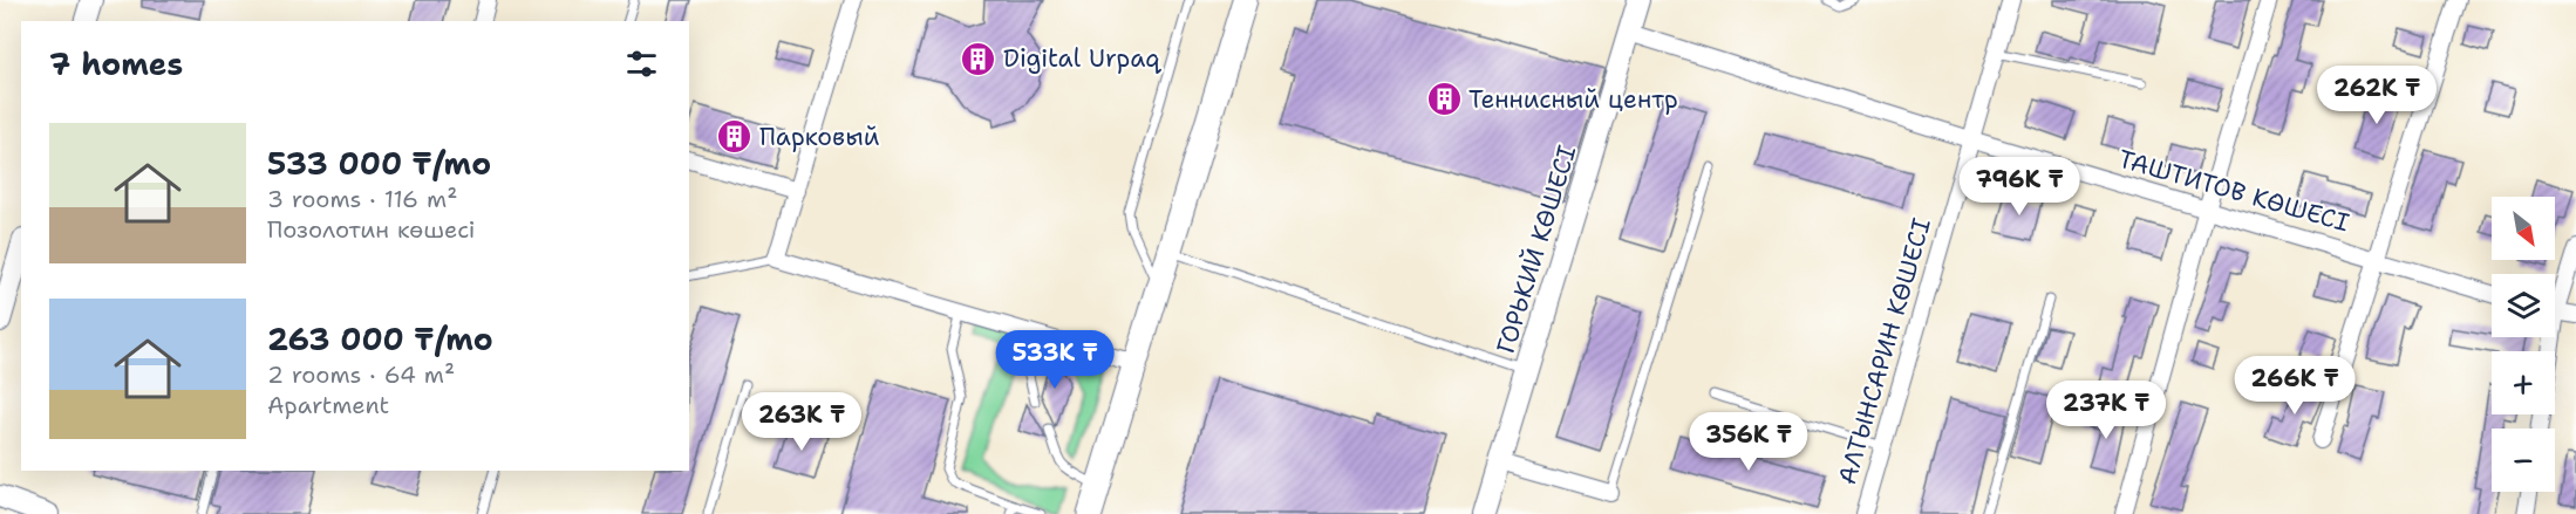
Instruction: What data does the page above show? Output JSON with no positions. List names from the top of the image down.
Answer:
{
  "streets": {
    "street": ["ТАШТИТОВ КӨШЕСІ", "ГОРЬКИЙ КӨШЕСІ", "АЛТЫНСАРИН КӨШЕСІ"]
  },
  "crossings": [
    ["ТАШТИТОВ КӨШЕСІ", "ГОРЬКИЙ КӨШЕСІ"],
    ["ТАШТИТОВ КӨШЕСІ", "АЛТЫНСАРИН КӨШЕСІ"]
  ],
  "places": {
    "building": ["Digital Urpaq", "Теннисный центр", "Парковый"]
  },
  "north": "bottom right",
  "page": {
    "heading": "7 homes",
    "price": [
      "262K ₸",
      "796K ₸",
      "533K ₸",
      "266K ₸",
      "237K ₸",
      "263K ₸",
      "356K ₸"
    ],
    "list": [
      {
        "name": "533 000 ₸/mo",
        "note": "3 rooms · 116 m² · Позолотин көшесі"
      },
      {
        "name": "263 000 ₸/mo",
        "note": "2 rooms · 64 m² · Apartment"
      }
    ],
    "map_buttons": ["+", "−"]
  }
}
